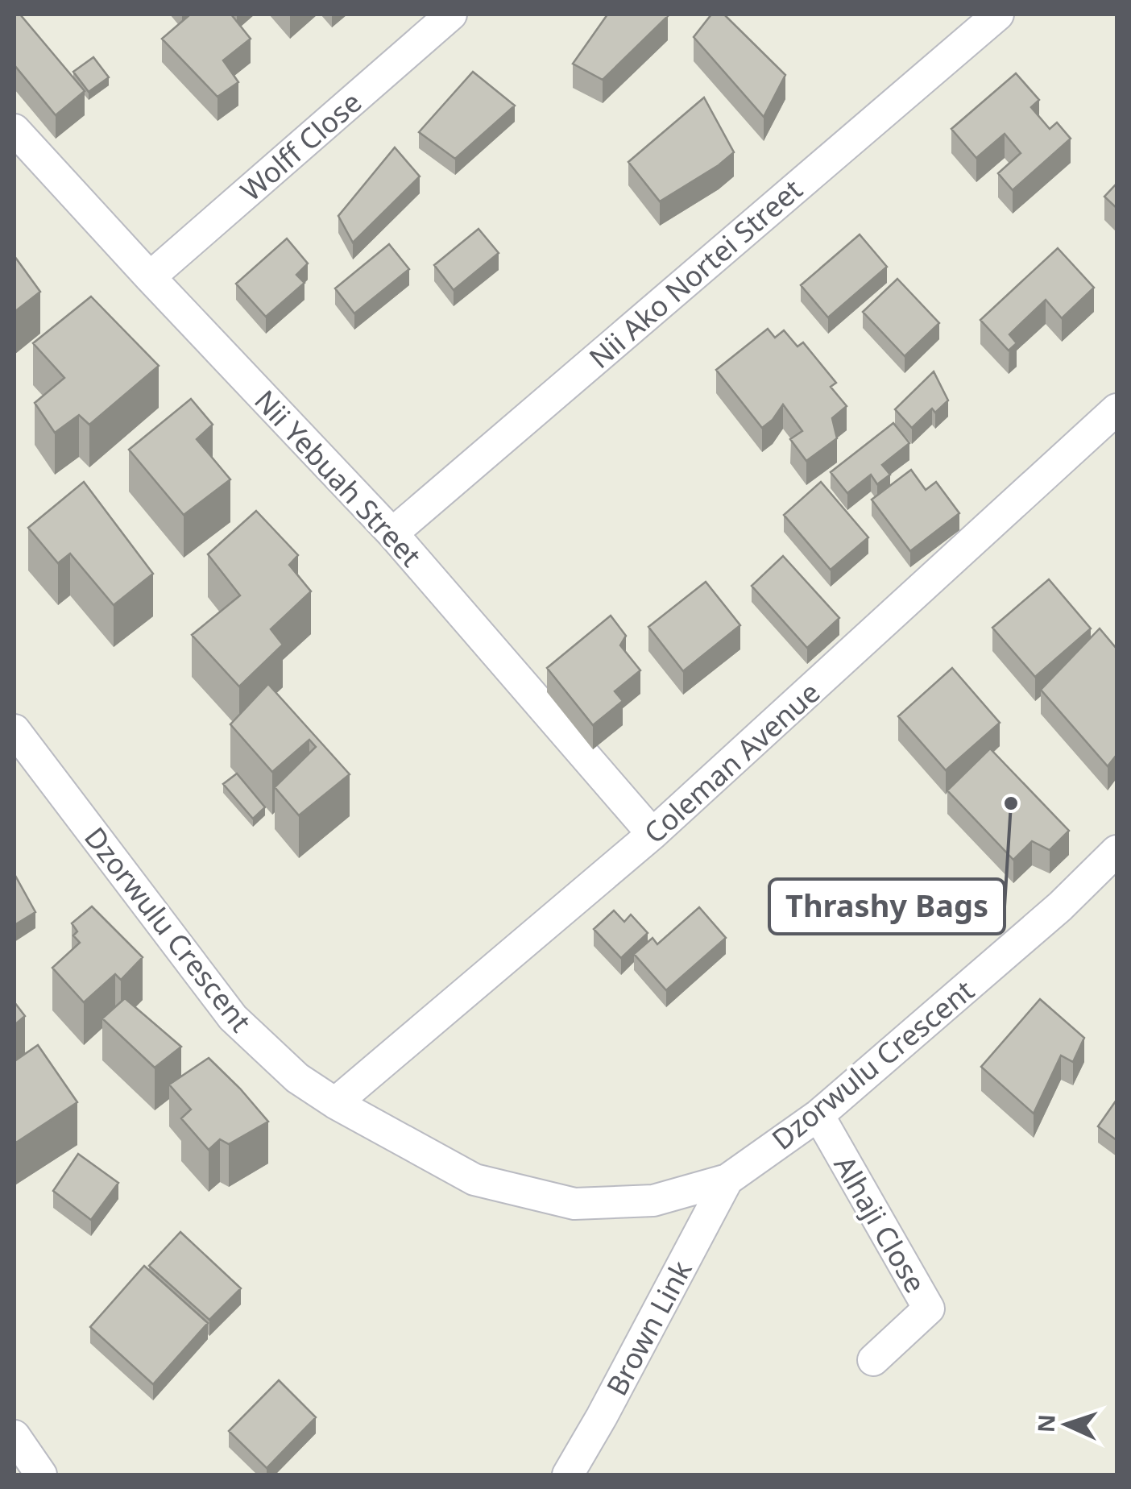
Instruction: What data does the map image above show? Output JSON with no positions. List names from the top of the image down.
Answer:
{
  "streets": {
    "street": [
      "Wolff Close",
      "Nii Ako Nortei Street",
      "Nii Yebuah Street",
      "Coleman Avenue",
      "Dzorwulu Crescent",
      "Alhaji Close",
      "Brown Link"
    ]
  },
  "crossings": [
    ["Wolff Close", "Nii Yebuah Street"],
    ["Nii Ako Nortei Street", "Nii Yebuah Street"],
    ["Nii Yebuah Street", "Coleman Avenue"],
    ["Coleman Avenue", "Dzorwulu Crescent"],
    ["Dzorwulu Crescent", "Alhaji Close"],
    ["Dzorwulu Crescent", "Brown Link"]
  ],
  "places": ["Thrashy Bags"],
  "north": "left"
}
